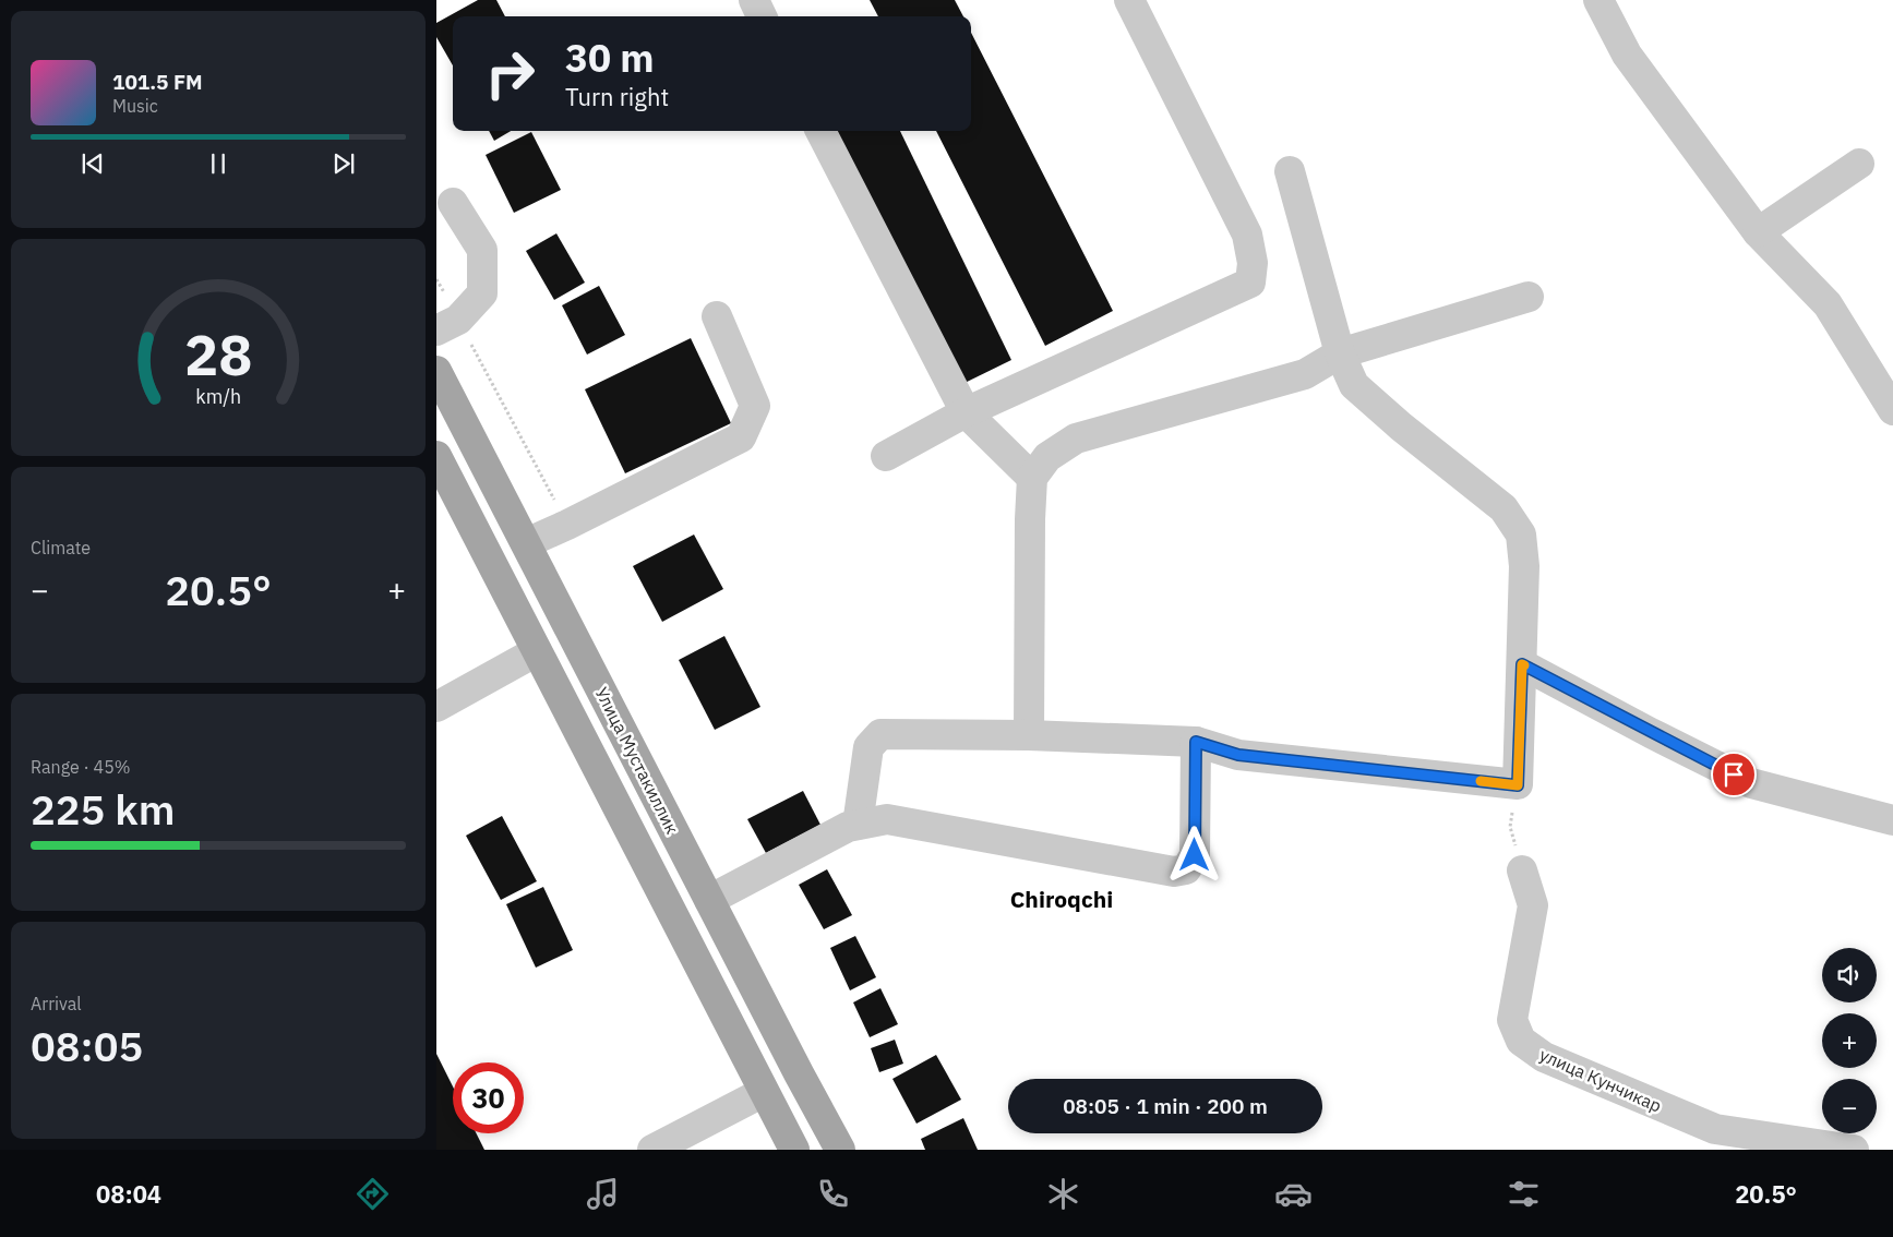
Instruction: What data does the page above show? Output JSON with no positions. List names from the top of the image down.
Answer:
{
  "streets": {
    "main road": ["Улица Мустакиллик"],
    "street": ["улица Кунчикар"]
  },
  "districts": ["Chiroqchi"],
  "page": {
    "turn": ["30 m", "Turn right"],
    "song": ["101.5 FM", "Music"],
    "tile": [
      "Climate",
      ["Range · 45%", "225 km"],
      ["Arrival", "08:05"]
    ],
    "heat": ["−", "20.5°", "+"],
    "map_buttons": ["+", "−"],
    "limit": "30",
    "trip": "08:05 · 1 min · 200 m",
    "tabs": ["08:04", "20.5°"],
    "gauge": ["28", "km/h"]
  }
}
